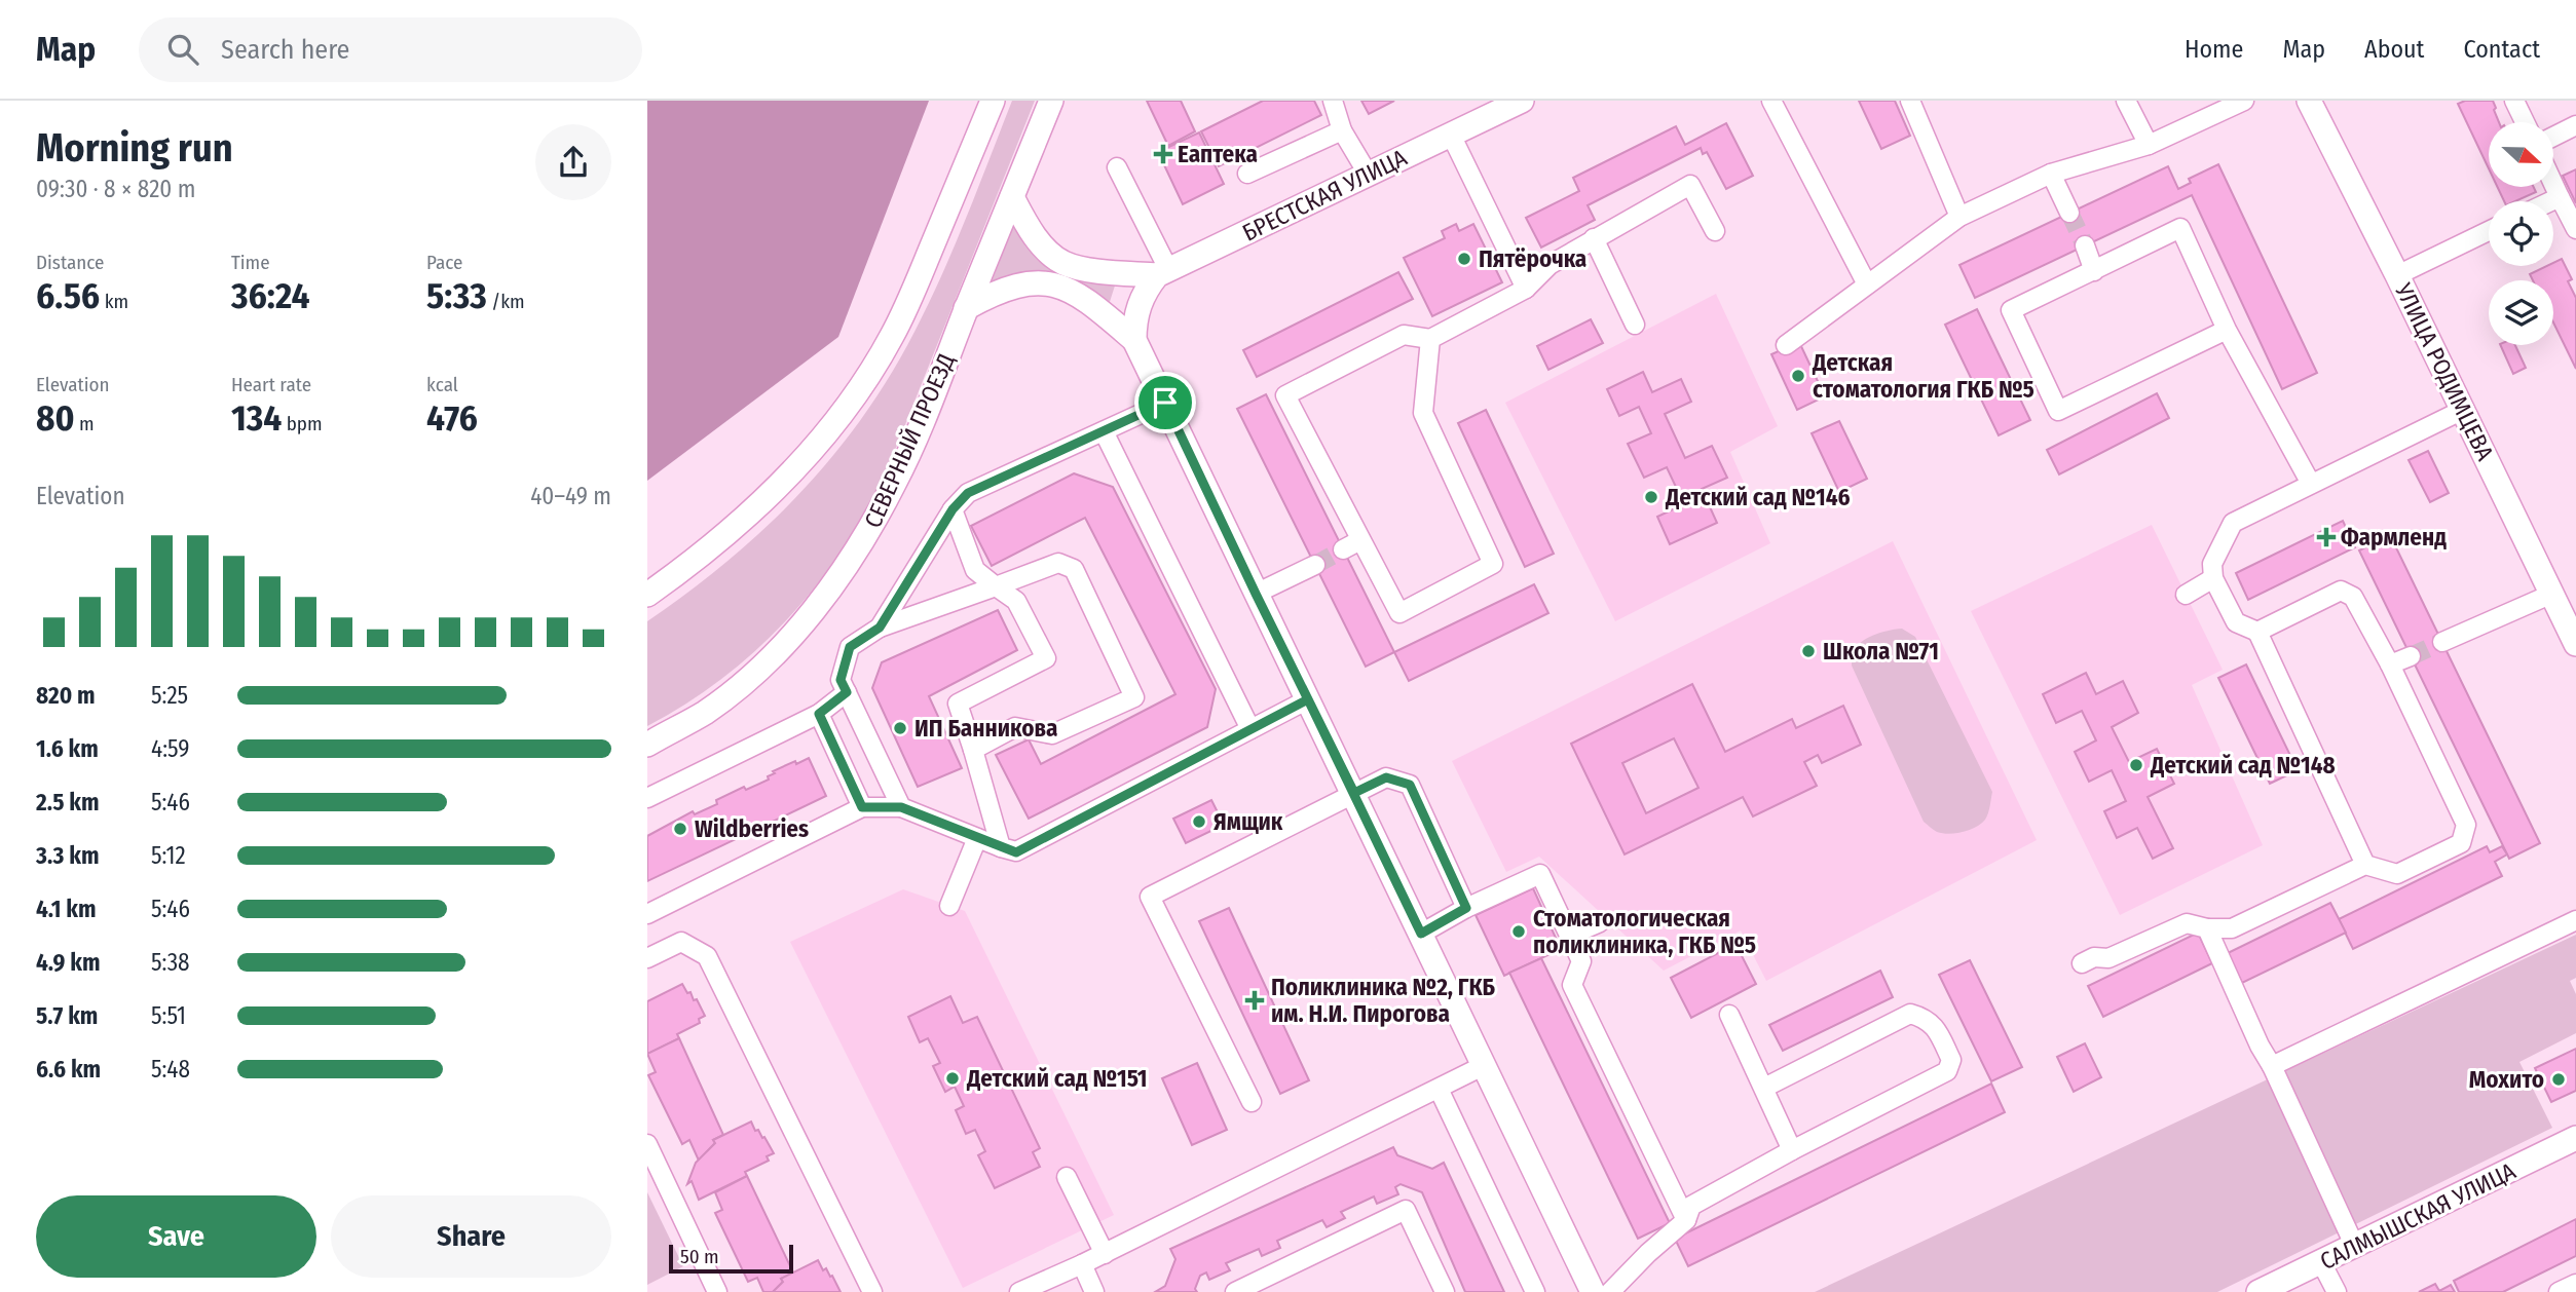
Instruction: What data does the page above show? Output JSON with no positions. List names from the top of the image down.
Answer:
{
  "streets": {
    "main road": [
      "БРЕСТСКАЯ УЛИЦА",
      "УЛИЦА РОДИМЦЕВА",
      "СЕВЕРНЫЙ ПРОЕЗД",
      "САЛМЫШСКАЯ УЛИЦА"
    ]
  },
  "places": {
    "health": ["Еаптека", "Фармленд", "Поликлиника №2, ГКБ им. Н.И. Пирогова"],
    "other": [
      "Пятёрочка",
      "Детская стоматология ГКБ №5",
      "Детский сад №146",
      "Школа №71",
      "ИП Банникова",
      "Детский сад №148",
      "Ямщик",
      "Wildberries",
      "Стоматологическая поликлиника, ГКБ №5",
      "Детский сад №151",
      "Мохито"
    ]
  },
  "scale_bar": "50 m",
  "north": "right",
  "page": {
    "header": "Map",
    "search": "Search here",
    "nav": [
      "Home",
      "Map",
      "About",
      "Contact"
    ],
    "heading": ["Morning run", "09:30 · 8 × 820 m"],
    "stats": [
      ["Distance", "6.56 km"],
      ["Time", "36:24"],
      ["Pace", "5:33 /km"],
      ["Elevation", "80 m"],
      ["Heart rate", "134 bpm"],
      ["kcal", "476"]
    ],
    "chart": ["Elevation", "40–49 m"],
    "list": [
      {
        "name": "820 m",
        "note": "5:25"
      },
      {
        "name": "1.6 km",
        "note": "4:59"
      },
      {
        "name": "2.5 km",
        "note": "5:46"
      },
      {
        "name": "3.3 km",
        "note": "5:12"
      },
      {
        "name": "4.1 km",
        "note": "5:46"
      },
      {
        "name": "4.9 km",
        "note": "5:38"
      },
      {
        "name": "5.7 km",
        "note": "5:51"
      },
      {
        "name": "6.6 km",
        "note": "5:48"
      }
    ],
    "buttons": ["Save", "Share"],
    "scale": "50 m"
  }
}
